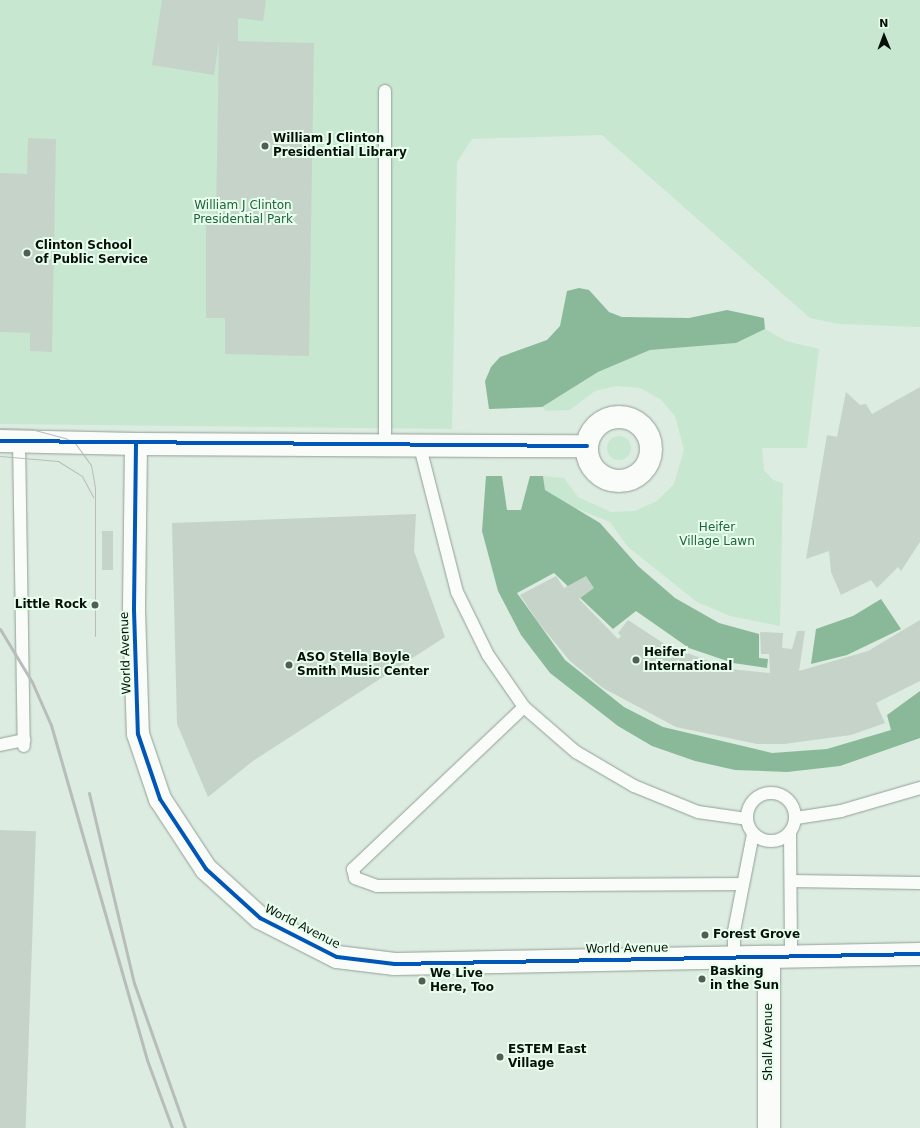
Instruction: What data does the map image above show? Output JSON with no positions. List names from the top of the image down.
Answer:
{
  "streets": {
    "street": ["World Avenue", "Shall Avenue"]
  },
  "crossings": [
    ["World Avenue", "Shall Avenue"]
  ],
  "parks": ["William J Clinton Presidential Park", "Heifer Village Lawn"],
  "places": [
    "William J Clinton Presidential Library",
    "Clinton School of Public Service",
    "Little Rock",
    "Heifer International",
    "ASO Stella Boyle Smith Music Center",
    "Forest Grove",
    "Basking in the Sun",
    "We Live Here, Too",
    "ESTEM East Village"
  ],
  "north": "top"
}
